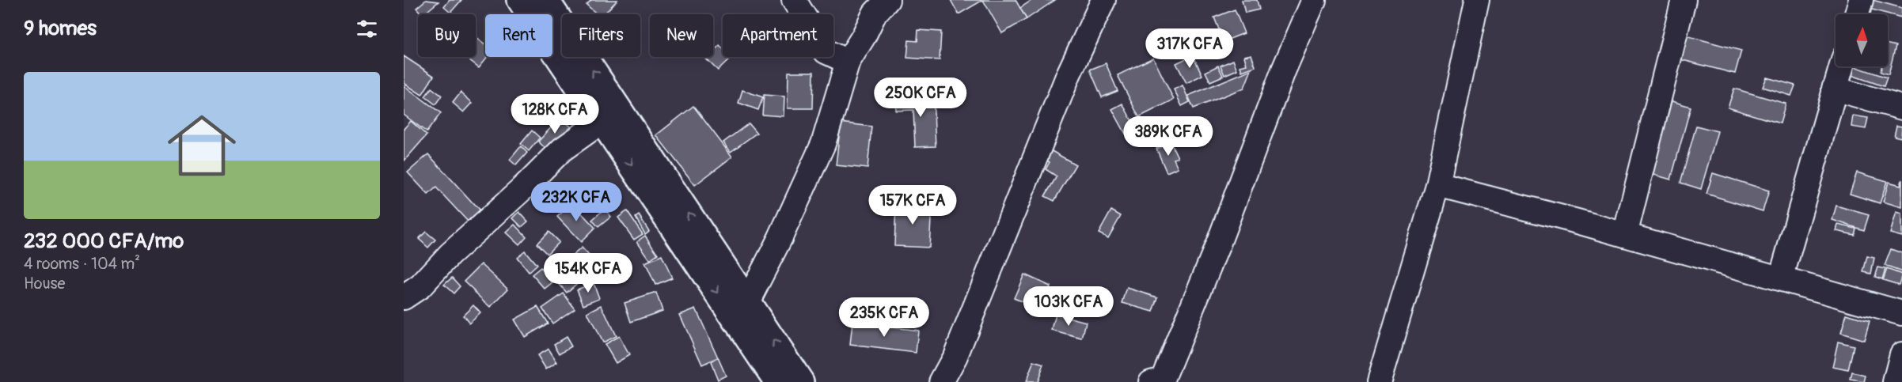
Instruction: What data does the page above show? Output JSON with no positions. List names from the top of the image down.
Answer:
{
  "north": "top",
  "page": {
    "heading": "9 homes",
    "chip": [
      "Buy",
      "Rent",
      "Filters",
      "New",
      "Apartment"
    ],
    "price": [
      "317K CFA",
      "250K CFA",
      "128K CFA",
      "389K CFA",
      "232K CFA",
      "157K CFA",
      "154K CFA",
      "103K CFA",
      "235K CFA"
    ],
    "list": [
      {
        "name": "232 000 CFA/mo",
        "note": "4 rooms · 104 m² · House"
      }
    ]
  }
}
